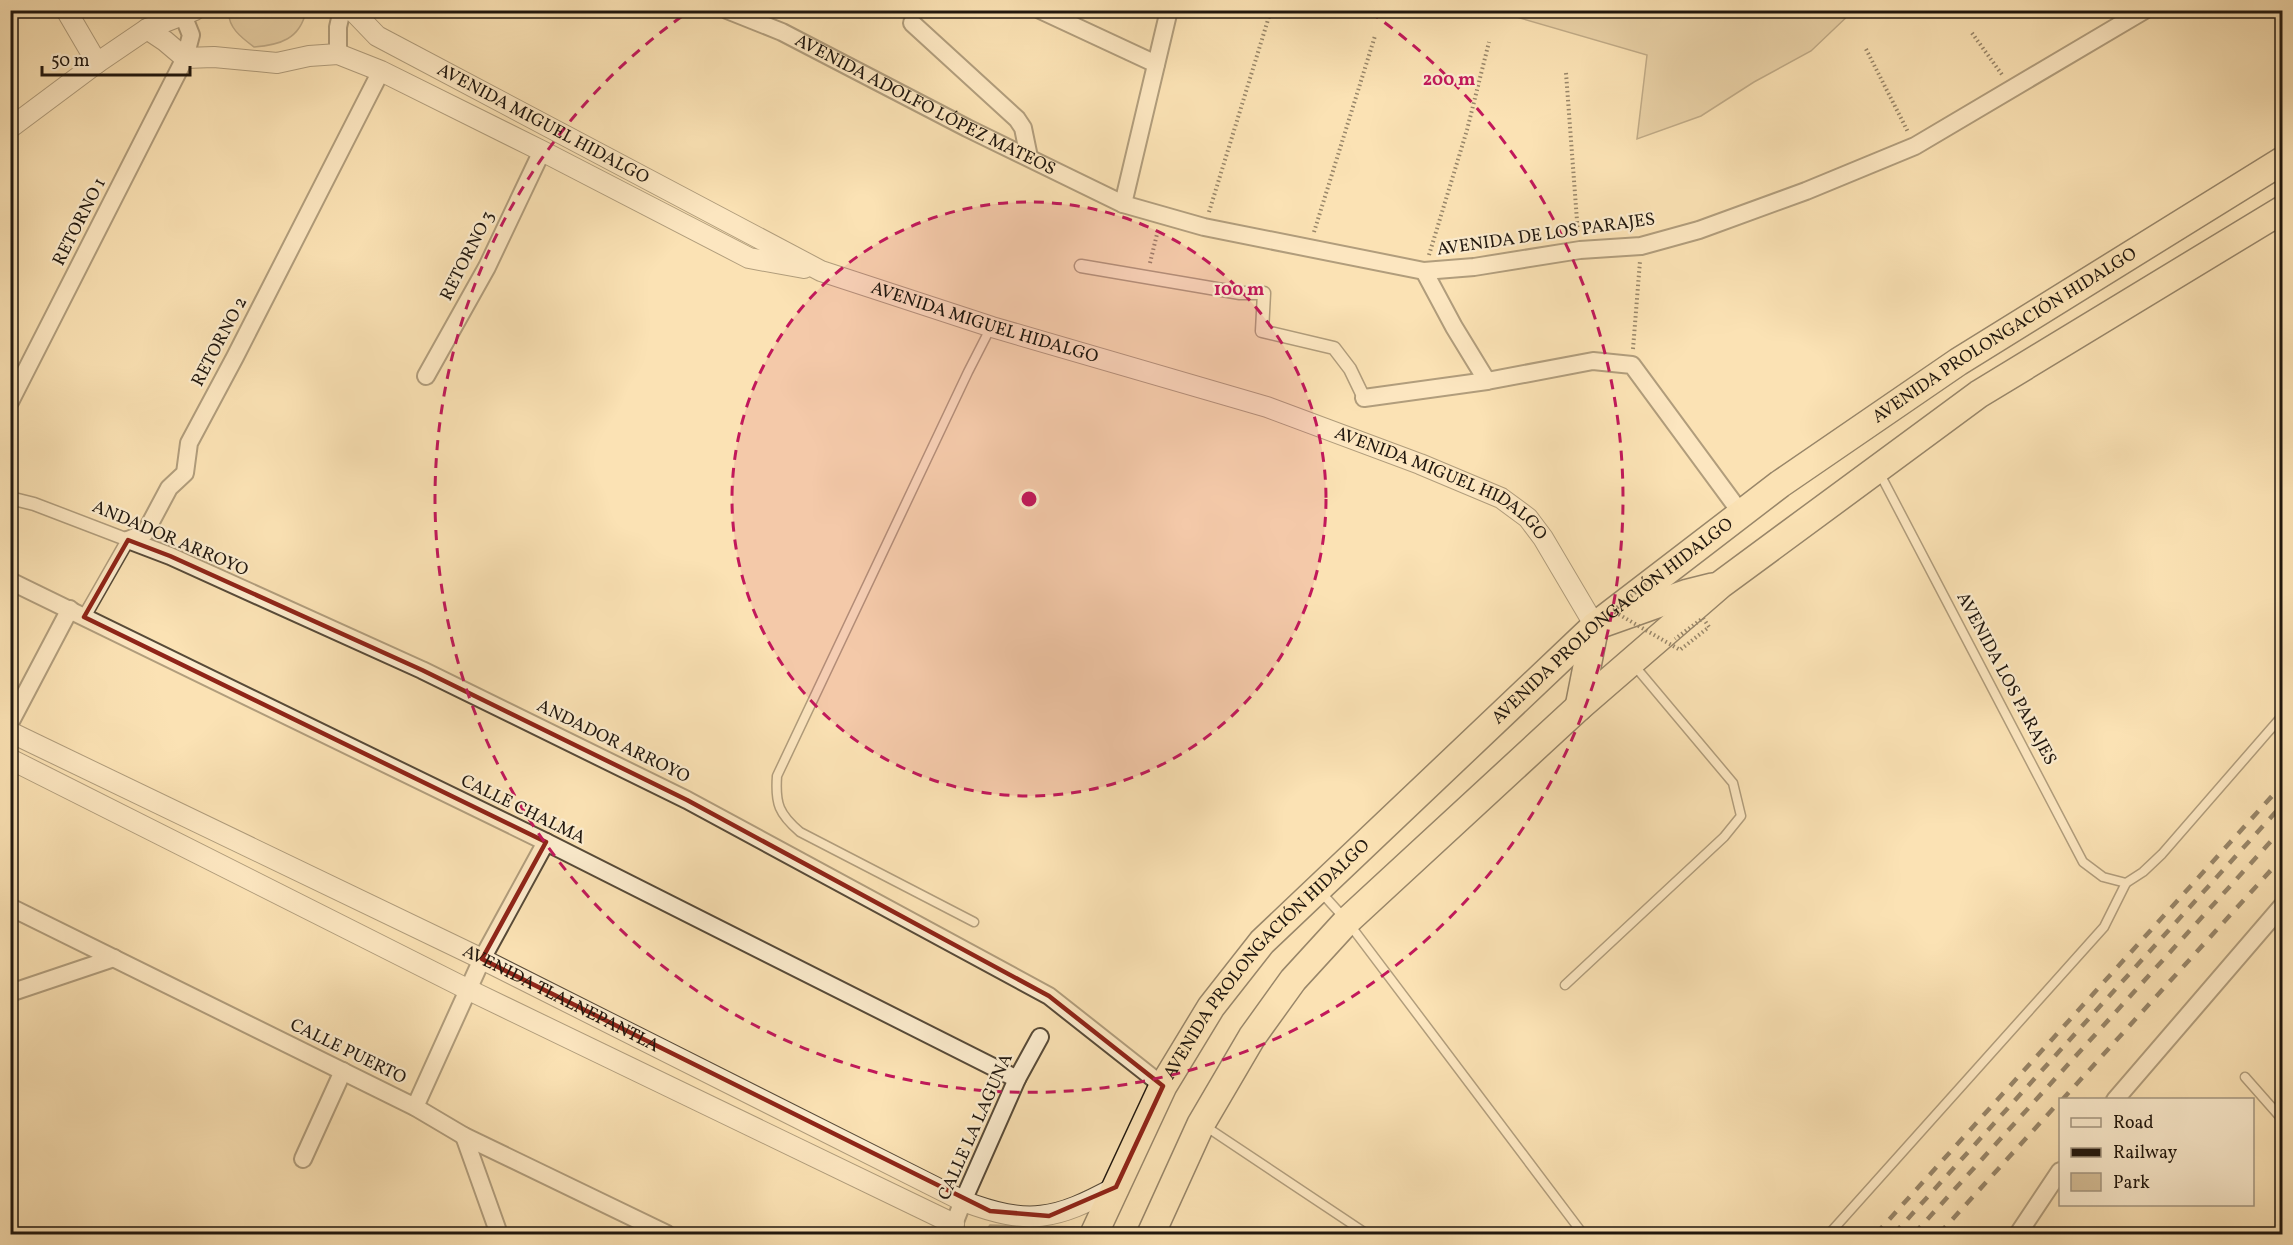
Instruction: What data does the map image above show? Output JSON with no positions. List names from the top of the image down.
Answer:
{
  "streets": {
    "highway": ["AVENIDA PROLONGACIÓN HIDALGO"],
    "street": [
      "AVENIDA ADOLFO LÓPEZ MATEOS",
      "AVENIDA MIGUEL HIDALGO",
      "RETORNO 1",
      "AVENIDA DE LOS PARAJES",
      "RETORNO 3",
      "RETORNO 2",
      "ANDADOR ARROYO",
      "CALLE CHALMA",
      "AVENIDA TLALNEPANTLA",
      "CALLE PUERTO",
      "CALLE LA LAGUNA"
    ],
    "lane": ["AVENIDA LOS PARAJES"]
  },
  "crossings": [
    ["AVENIDA ADOLFO LÓPEZ MATEOS", "AVENIDA DE LOS PARAJES"],
    ["AVENIDA MIGUEL HIDALGO", "AVENIDA PROLONGACIÓN HIDALGO"],
    ["AVENIDA PROLONGACIÓN HIDALGO", "ANDADOR ARROYO"],
    ["AVENIDA PROLONGACIÓN HIDALGO", "AVENIDA LOS PARAJES"],
    ["AVENIDA PROLONGACIÓN HIDALGO", "AVENIDA TLALNEPANTLA"],
    ["RETORNO 2", "ANDADOR ARROYO"],
    ["RETORNO 2", "CALLE CHALMA"],
    ["CALLE CHALMA", "CALLE LA LAGUNA"],
    ["AVENIDA TLALNEPANTLA", "CALLE LA LAGUNA"]
  ],
  "legend": ["Road", "Railway", "Park"],
  "scale_bar": "50 m",
  "rings": ["200 m", "100 m"]
}
